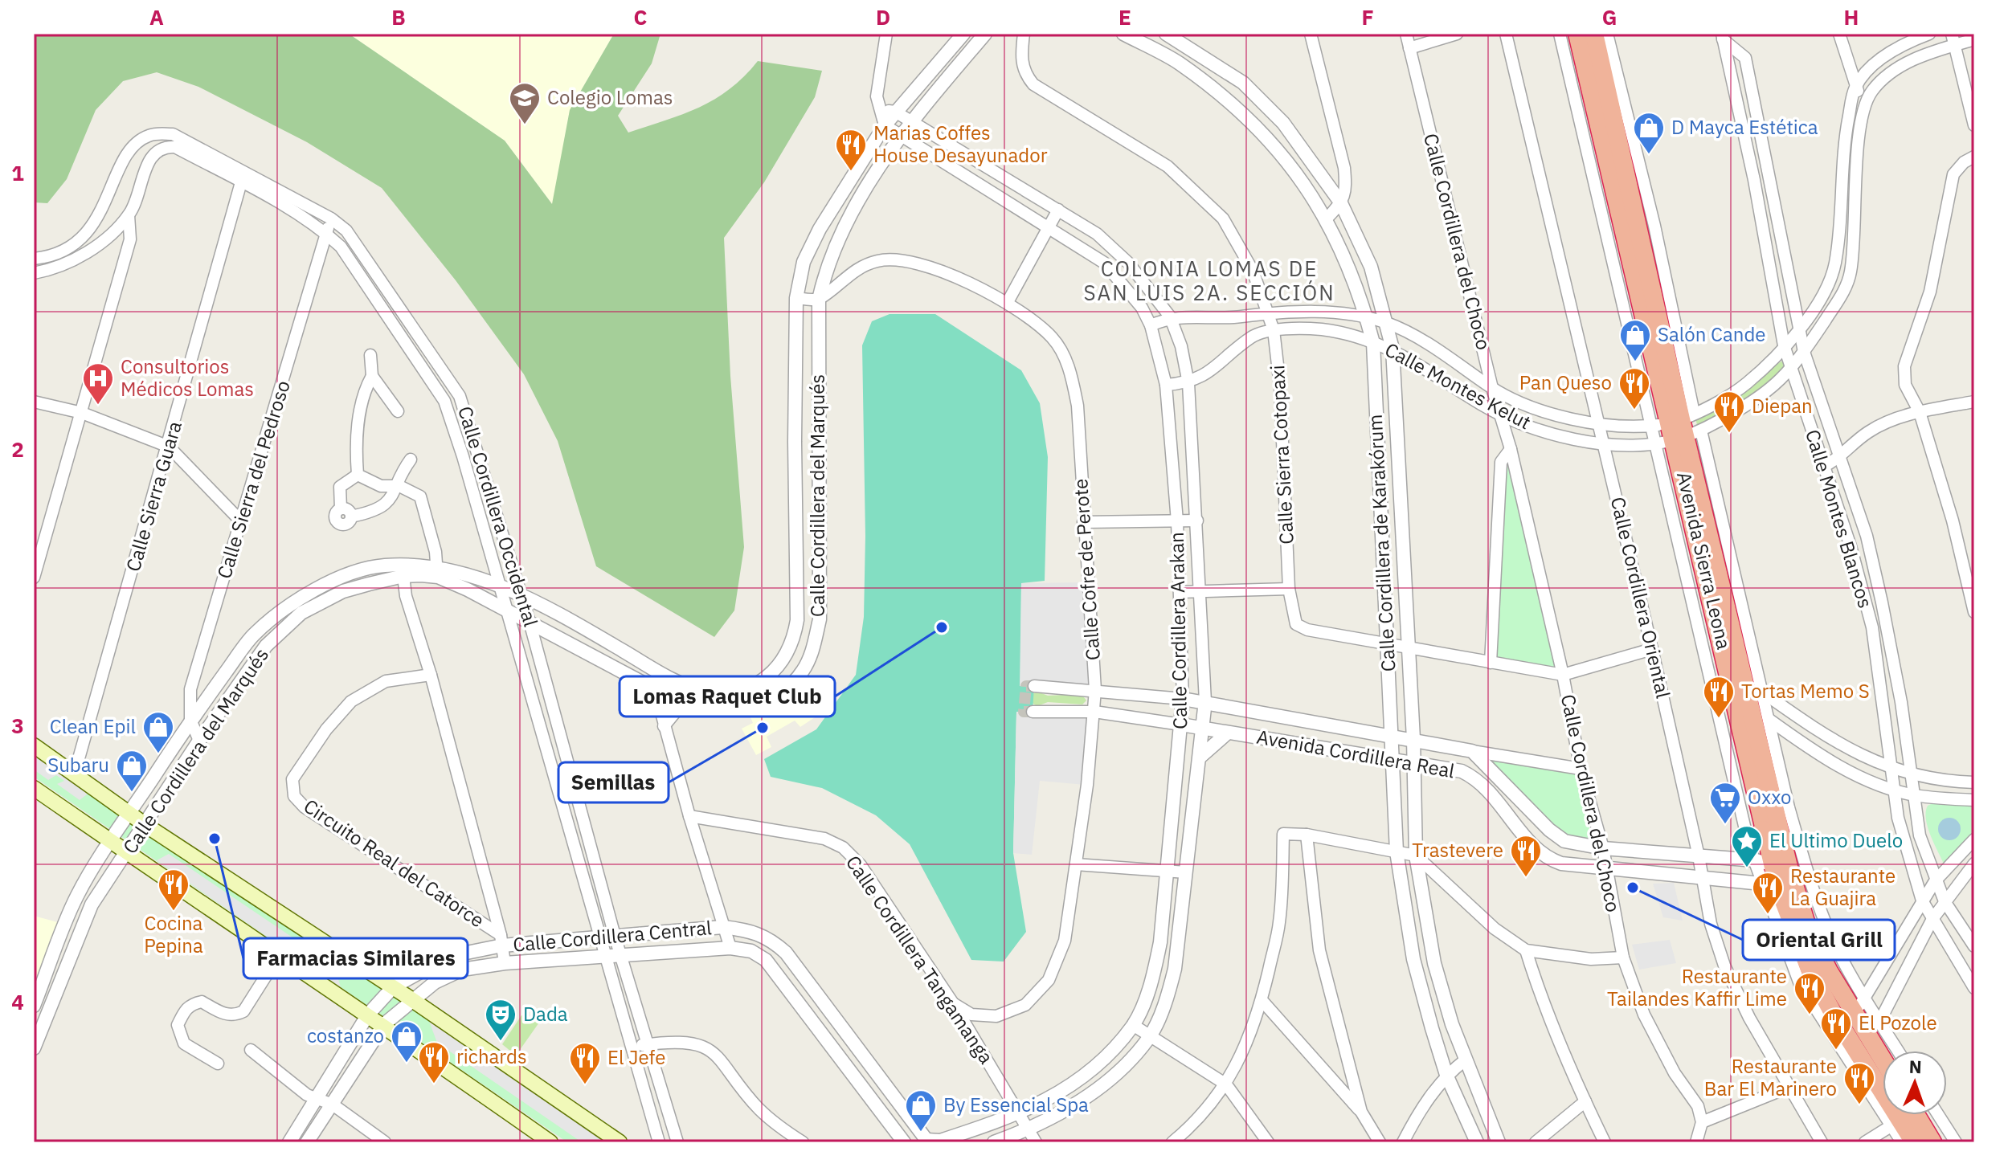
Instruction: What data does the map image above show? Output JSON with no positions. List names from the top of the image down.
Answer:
{
  "streets": {
    "highway": ["Avenida Sierra Leona"],
    "street": [
      "Calle Cordillera del Choco",
      "Calle Montes Kelut",
      "Calle Sierra Cotopaxi",
      "Calle Sierra del Pedroso",
      "Calle Cordillera del Marqués",
      "Calle Sierra Guara",
      "Calle Cordillera Occidental",
      "Calle Montes Blancos",
      "Calle Cordillera de Karakórum",
      "Calle Cofre de Perote",
      "Calle Cordillera Oriental",
      "Calle Cordillera Arakan",
      "Avenida Cordillera Real",
      "Circuito Real del Catorce",
      "Calle Cordillera Central",
      "Calle Cordillera Tangamanga"
    ]
  },
  "crossings": [
    ["Calle Cordillera del Choco", "Calle Montes Kelut"],
    ["Calle Cordillera del Choco", "Calle Sierra Cotopaxi"],
    ["Calle Cordillera del Choco", "Avenida Cordillera Real"],
    ["Calle Montes Kelut", "Calle Sierra Cotopaxi"],
    ["Calle Montes Kelut", "Calle Montes Blancos"],
    ["Calle Montes Kelut", "Calle Cordillera de Karakórum"],
    ["Calle Montes Kelut", "Avenida Sierra Leona"],
    ["Calle Montes Kelut", "Calle Cordillera Oriental"],
    ["Calle Montes Kelut", "Calle Cordillera Arakan"],
    ["Calle Sierra Cotopaxi", "Calle Cordillera de Karakórum"],
    ["Calle Sierra Cotopaxi", "Calle Cordillera Oriental"],
    ["Calle Sierra del Pedroso", "Calle Cordillera del Marqués"],
    ["Calle Sierra del Pedroso", "Calle Cordillera Occidental"],
    ["Calle Cordillera del Marqués", "Calle Cordillera Occidental"],
    ["Calle Cordillera del Marqués", "Calle Cofre de Perote"],
    ["Calle Cordillera del Marqués", "Calle Cordillera Arakan"],
    ["Calle Cordillera del Marqués", "Circuito Real del Catorce"],
    ["Calle Sierra Guara", "Calle Cordillera Occidental"],
    ["Calle Cordillera Occidental", "Calle Cordillera Central"],
    ["Calle Cordillera de Karakórum", "Avenida Cordillera Real"],
    ["Avenida Sierra Leona", "Avenida Cordillera Real"],
    ["Calle Cofre de Perote", "Avenida Cordillera Real"],
    ["Calle Cofre de Perote", "Calle Cordillera Tangamanga"],
    ["Calle Cordillera Oriental", "Avenida Cordillera Real"],
    ["Calle Cordillera Arakan", "Avenida Cordillera Real"],
    ["Calle Cordillera Arakan", "Calle Cordillera Central"],
    ["Calle Cordillera Arakan", "Calle Cordillera Tangamanga"],
    ["Circuito Real del Catorce", "Calle Cordillera Central"]
  ],
  "districts": ["COLONIA LOMAS DE SAN LUIS 2A. SECCIÓN"],
  "places": {
    "school or university": ["Colegio Lomas"],
    "shop": [
      "D Mayca Estética",
      "Salón Cande",
      "Clean Epil",
      "Subaru",
      "costanzo",
      "By Essencial Spa"
    ],
    "restaurant": [
      "Marias Coffes House Desayunador",
      "Pan Queso",
      "Diepan",
      "Tortas Memo S",
      "Trastevere",
      "Cocina Pepina",
      "Restaurante La Guajira",
      "Restaurante Tailandes Kaffir Lime",
      "El Pozole",
      "richards",
      "El Jefe",
      "Restaurante Bar El Marinero"
    ],
    "hospital": ["Consultorios Médicos Lomas"],
    "other": [
      "Lomas Raquet Club",
      "Semillas",
      "Farmacias Similares",
      "Oriental Grill"
    ],
    "supermarket": ["Oxxo"],
    "place": ["El Ultimo Duelo"],
    "theatre": ["Dada"]
  },
  "north": "top",
  "grid": {
    "columns": [
      "A",
      "B",
      "C",
      "D",
      "E",
      "F",
      "G",
      "H"
    ],
    "rows": [
      "1",
      "2",
      "3",
      "4"
    ]
  }
}
